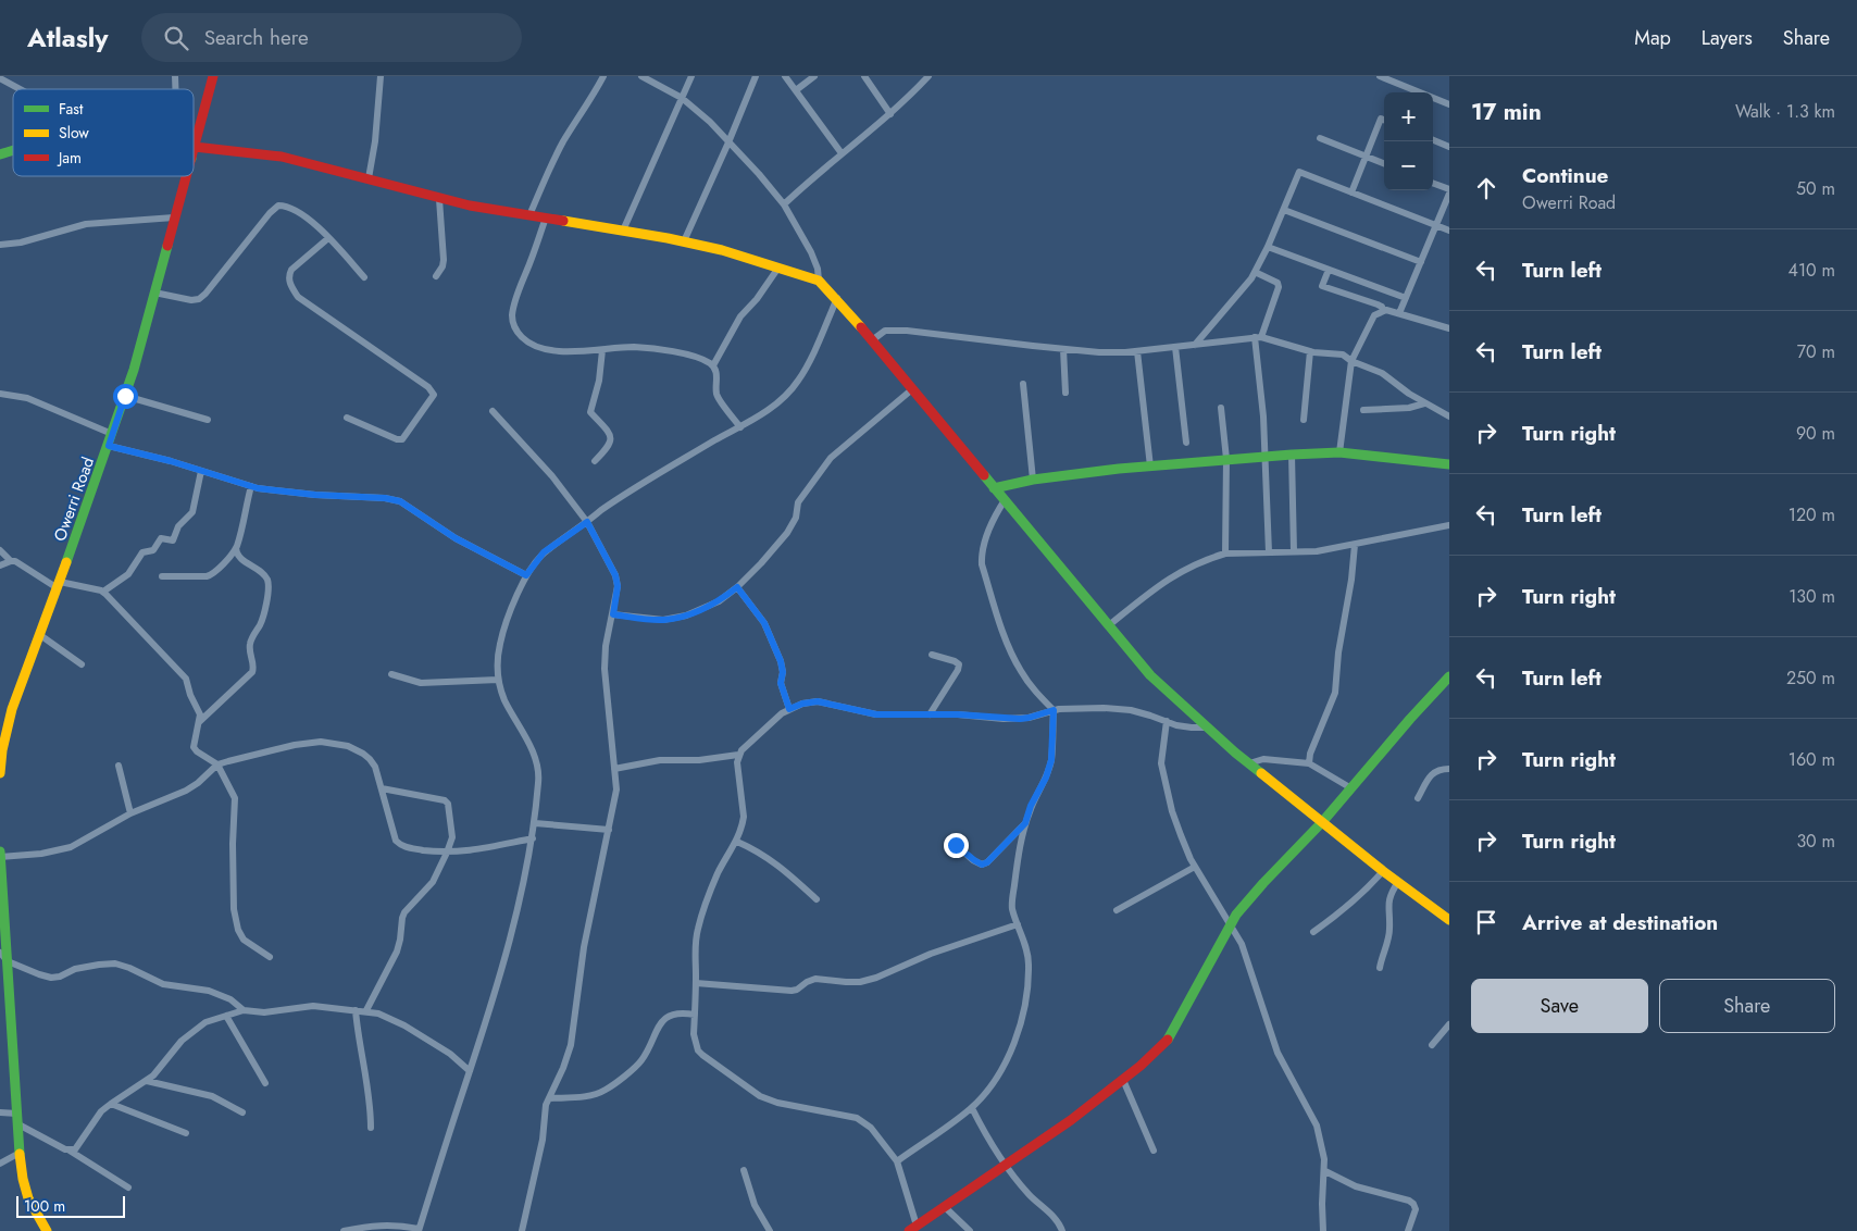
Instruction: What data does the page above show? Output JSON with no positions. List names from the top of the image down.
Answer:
{
  "streets": {
    "main road": ["Owerri Road"]
  },
  "legend": ["Fast", "Slow", "Jam"],
  "scale_bar": "100 m",
  "page": {
    "header": "Atlasly",
    "search": "Search here",
    "nav": ["Map", "Layers", "Share"],
    "heading": ["17 min", "Walk · 1.3 km"],
    "map_buttons": ["+", "−"],
    "list": [
      ["Continue", "Owerri Road", "50 m"],
      ["Turn left", "410 m"],
      ["Turn left", "70 m"],
      ["Turn right", "90 m"],
      ["Turn left", "120 m"],
      ["Turn right", "130 m"],
      ["Turn left", "250 m"],
      ["Turn right", "160 m"],
      ["Turn right", "30 m"],
      "Arrive at destination"
    ],
    "buttons": ["Save", "Share"],
    "scale": "100 m"
  }
}
